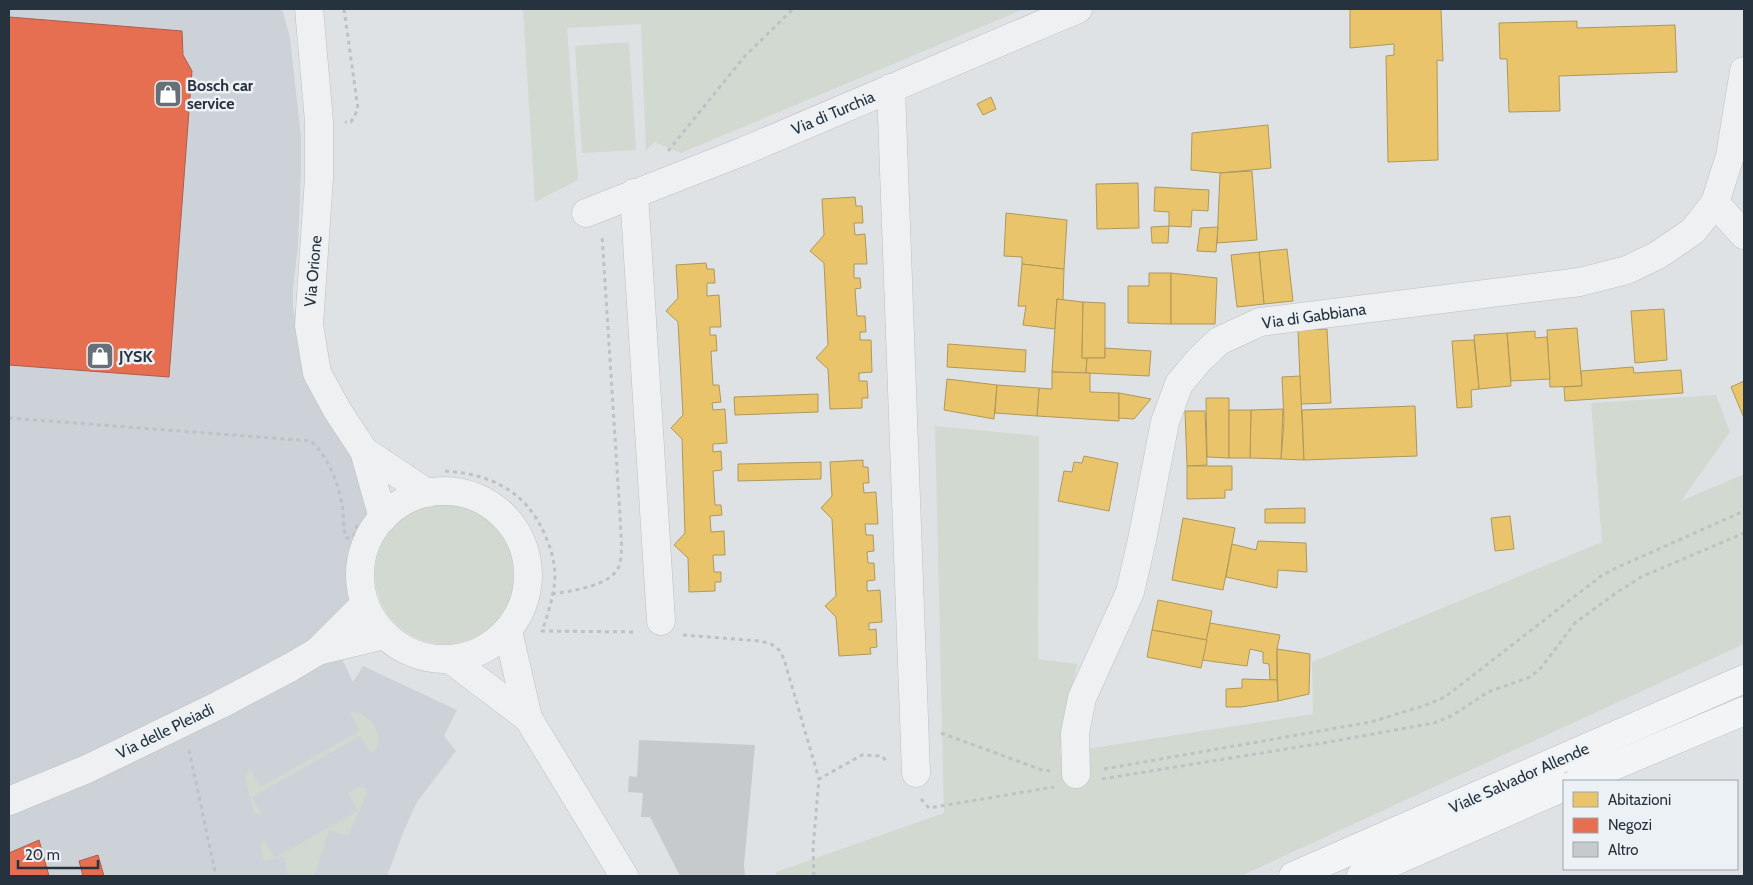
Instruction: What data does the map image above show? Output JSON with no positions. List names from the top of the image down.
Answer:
{
  "streets": {
    "main road": ["Viale Salvador Allende"],
    "street": [
      "Via di Turchia",
      "Via Orione",
      "Via di Gabbiana",
      "Via delle Pleiadi"
    ]
  },
  "crossings": [
    ["Via Orione", "Via delle Pleiadi"]
  ],
  "places": {
    "shop": ["Bosch car service", "JYSK"]
  },
  "legend": ["Abitazioni", "Negozi", "Altro"],
  "scale_bar": "20 m"
}
